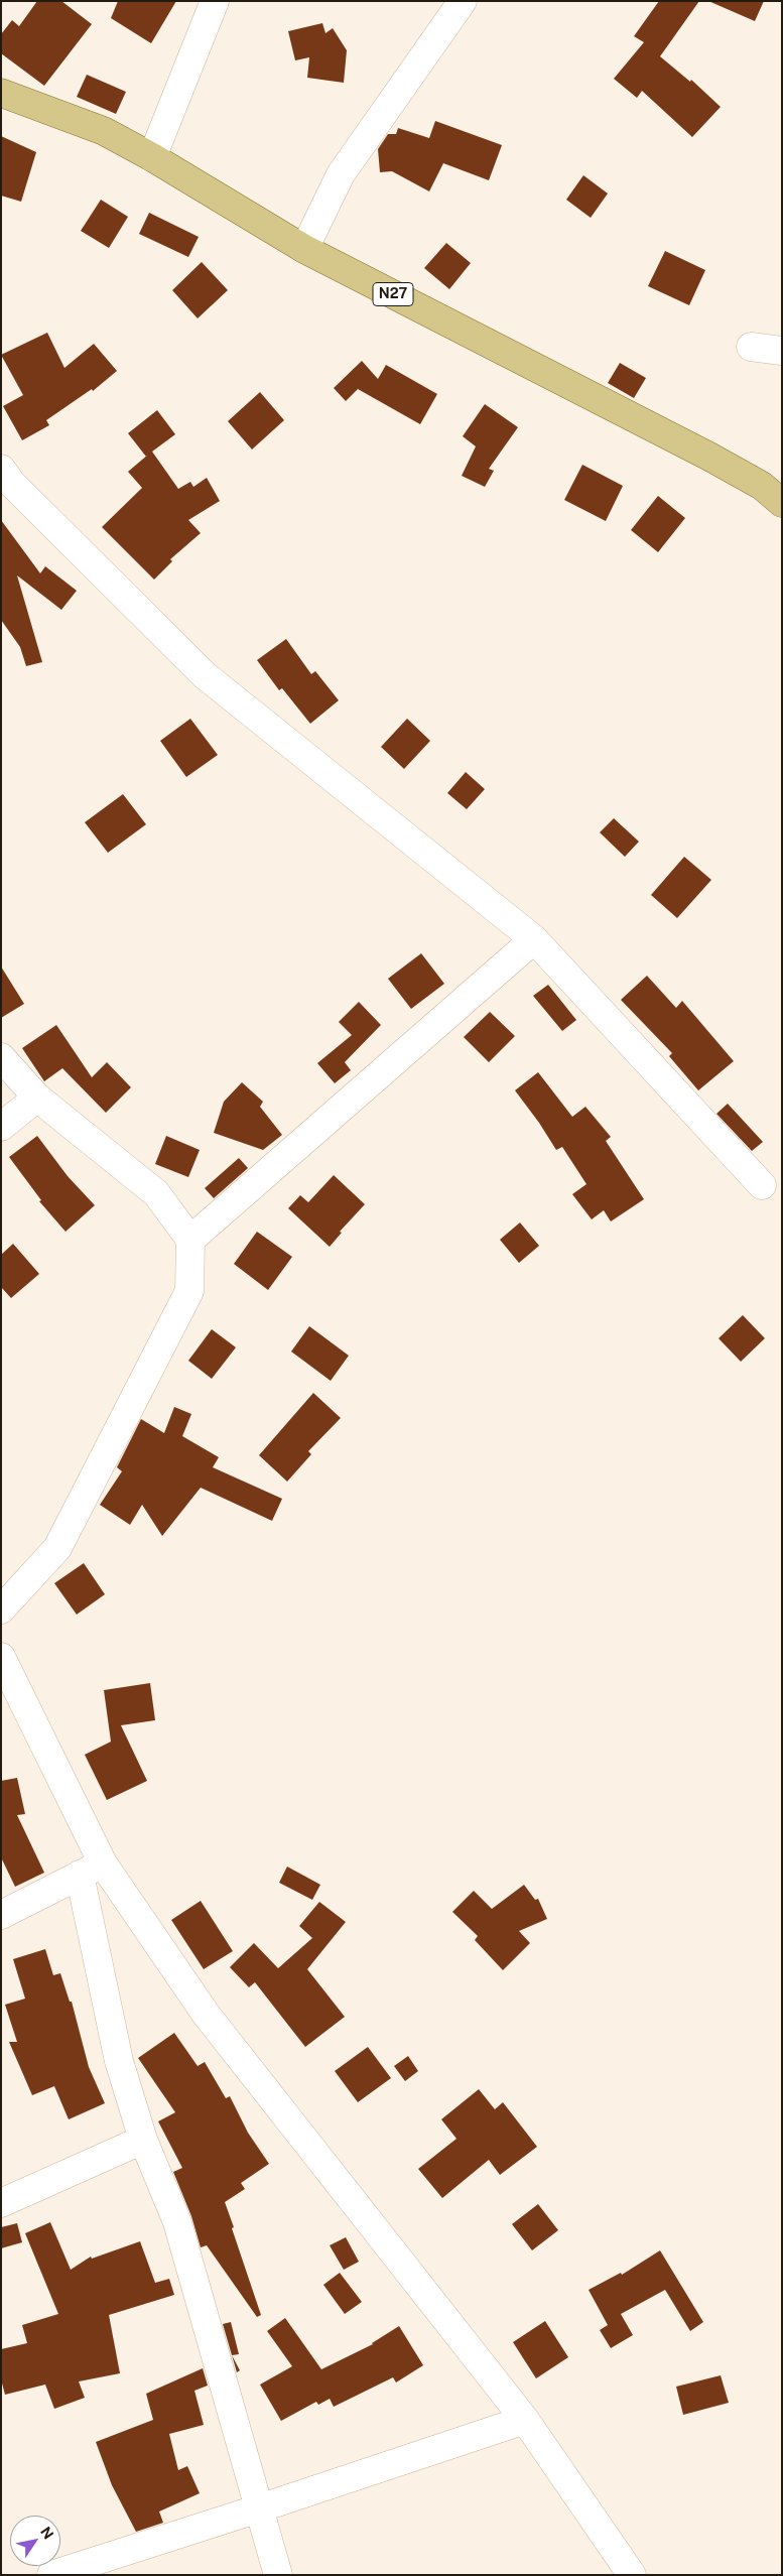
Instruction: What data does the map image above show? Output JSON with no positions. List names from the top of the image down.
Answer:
{
  "streets": {
    "main road": ["N27"]
  },
  "north": "top right"
}
